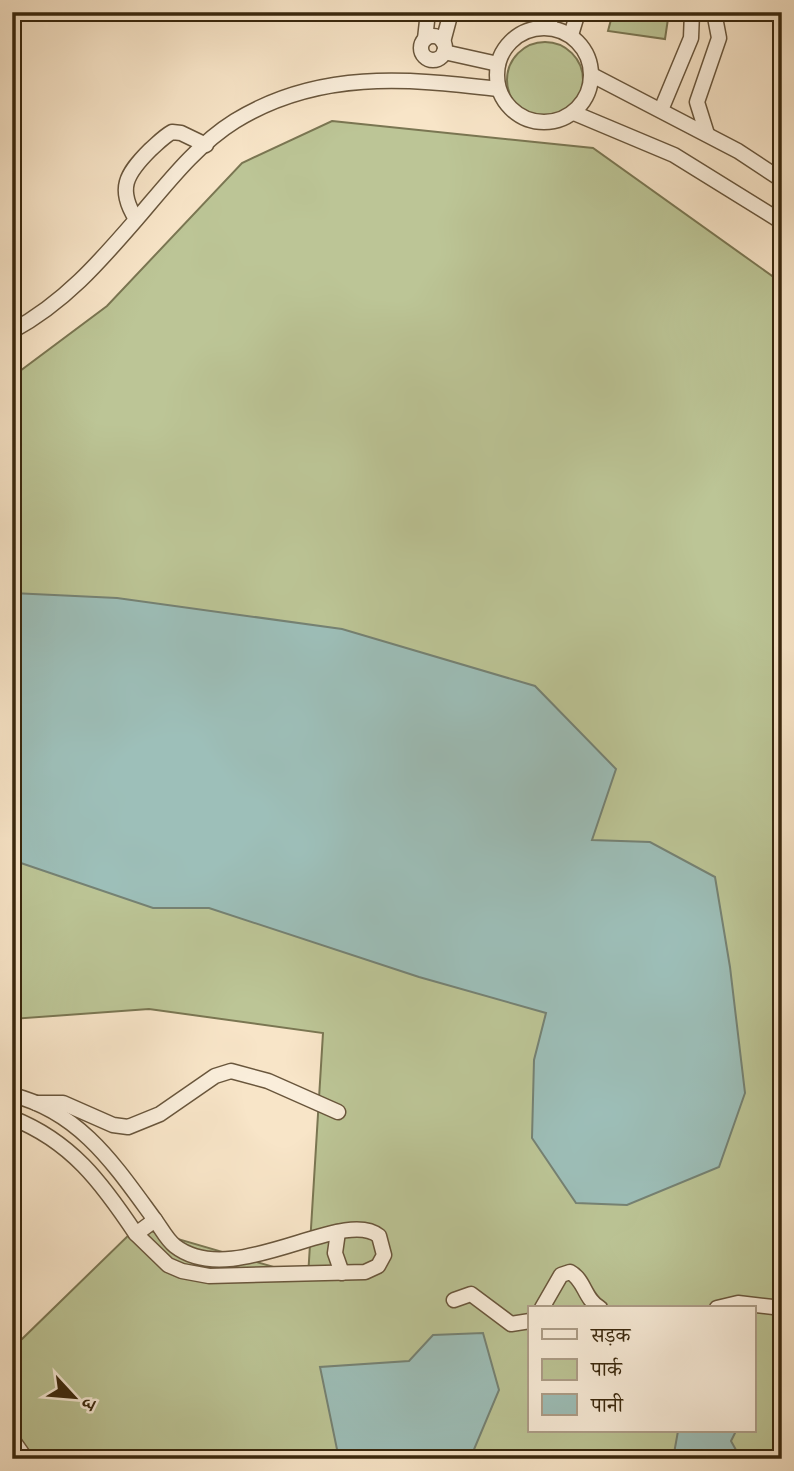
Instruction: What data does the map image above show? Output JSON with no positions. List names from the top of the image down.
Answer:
{
  "legend": ["सड़क", "पार्क", "पानी"],
  "north": "bottom right"
}
